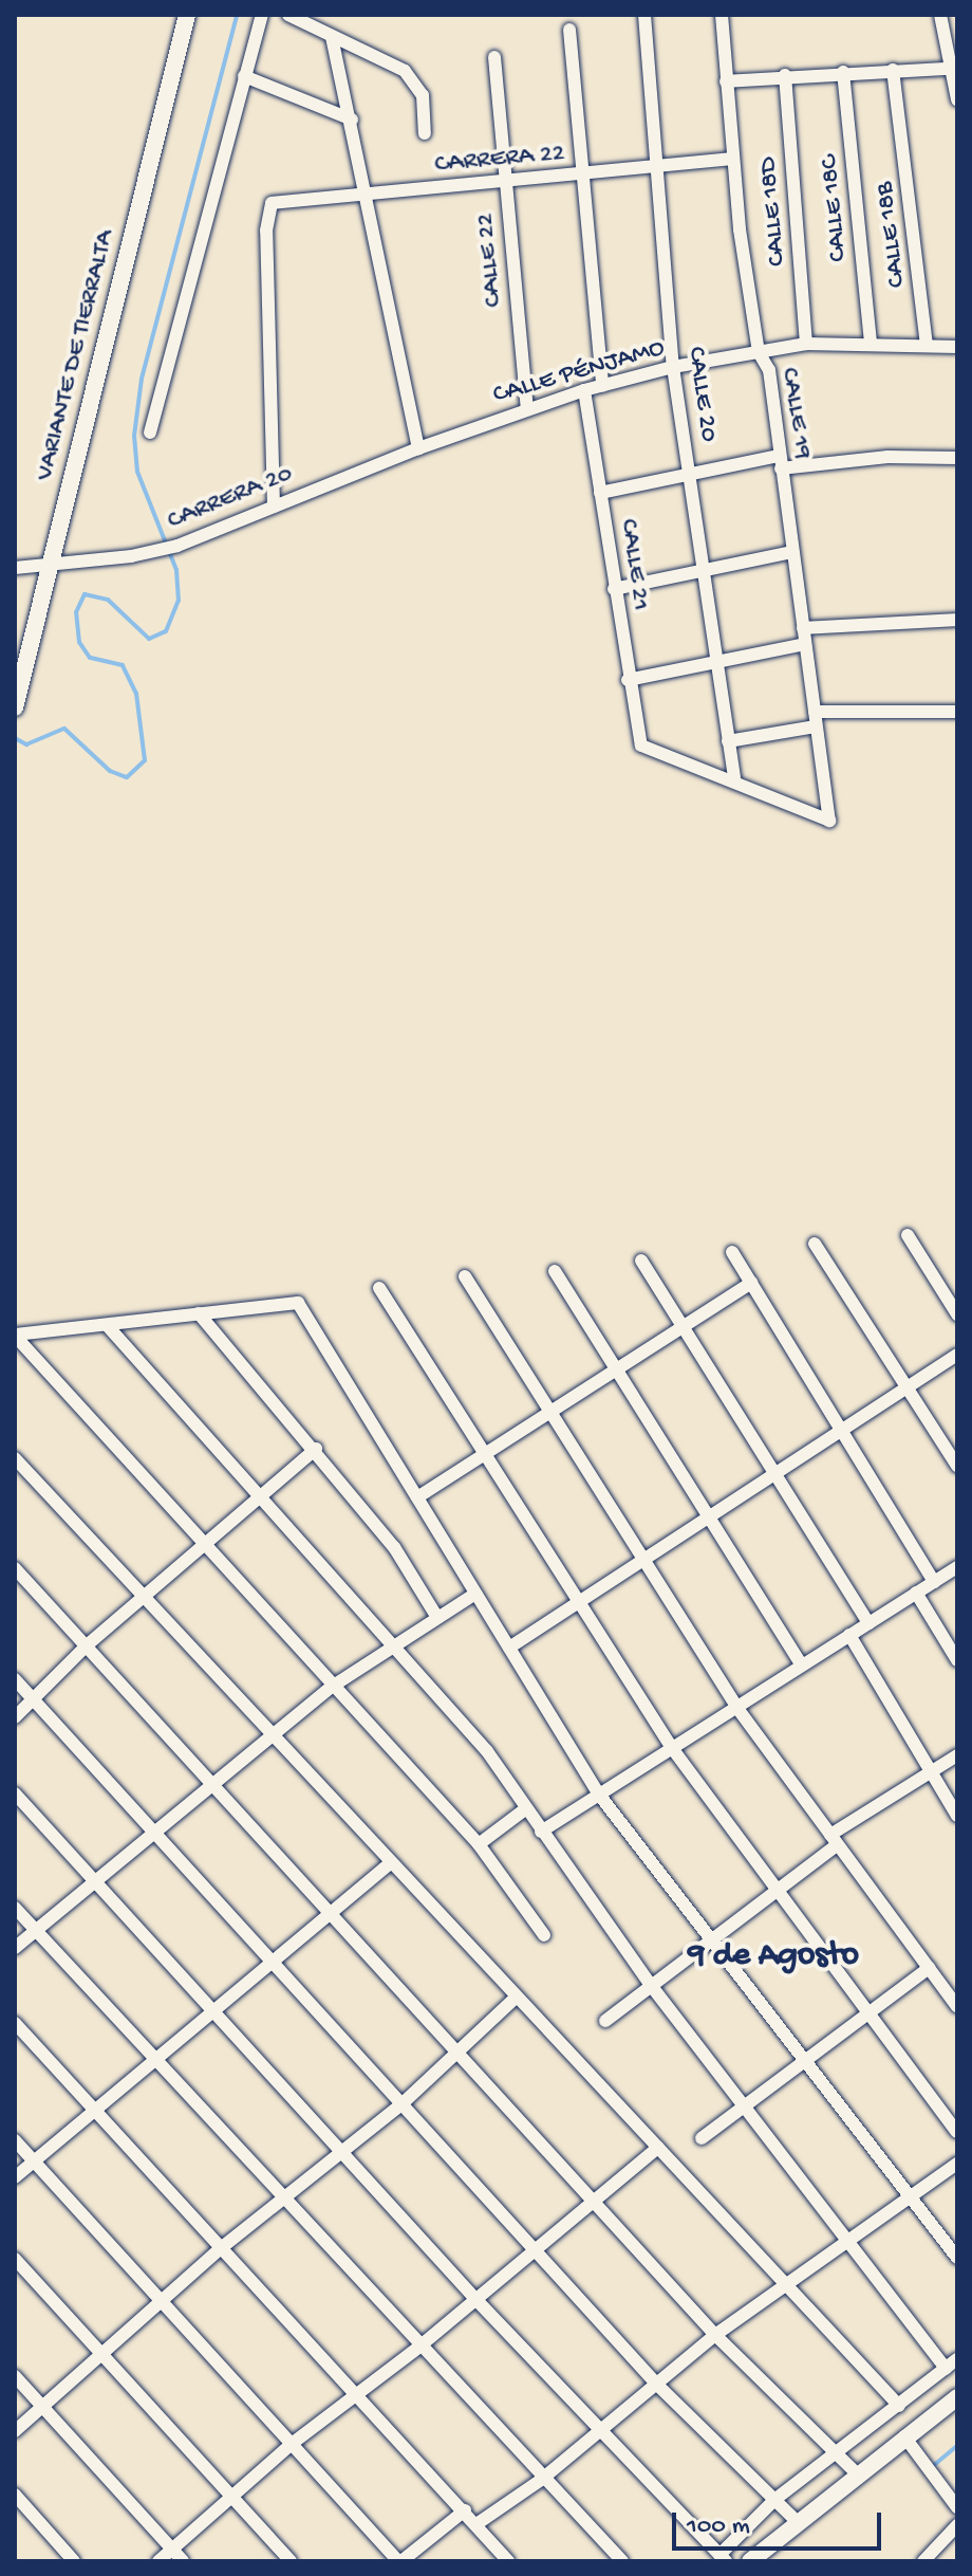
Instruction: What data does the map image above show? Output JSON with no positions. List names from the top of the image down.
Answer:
{
  "streets": {
    "main road": ["VARIANTE DE TIERRALTA"],
    "street": [
      "CARRERA 22",
      "CALLE 18C",
      "CALLE 18D",
      "CALLE 18B",
      "CALLE 22",
      "CALLE PÉNJAMO",
      "CALLE 20",
      "CALLE 19",
      "CARRERA 20",
      "CALLE 21"
    ]
  },
  "crossings": [
    ["CARRERA 22", "CALLE 22"],
    ["CARRERA 22", "CALLE 20"],
    ["CARRERA 22", "CALLE 19"],
    ["CARRERA 22", "CARRERA 20"],
    ["CALLE 18C", "CALLE PÉNJAMO"],
    ["CALLE 18D", "CALLE PÉNJAMO"],
    ["CALLE 18B", "CALLE PÉNJAMO"],
    ["CALLE 22", "CALLE PÉNJAMO"],
    ["VARIANTE DE TIERRALTA", "CARRERA 20"],
    ["CALLE PÉNJAMO", "CALLE 20"],
    ["CALLE PÉNJAMO", "CALLE 19"],
    ["CALLE PÉNJAMO", "CARRERA 20"],
    ["CALLE PÉNJAMO", "CALLE 21"],
    ["CALLE 20", "CALLE 19"],
    ["CALLE 20", "CALLE 21"],
    ["CALLE 19", "CALLE 21"]
  ],
  "districts": ["9 de Agosto"],
  "scale_bar": "100 m"
}
